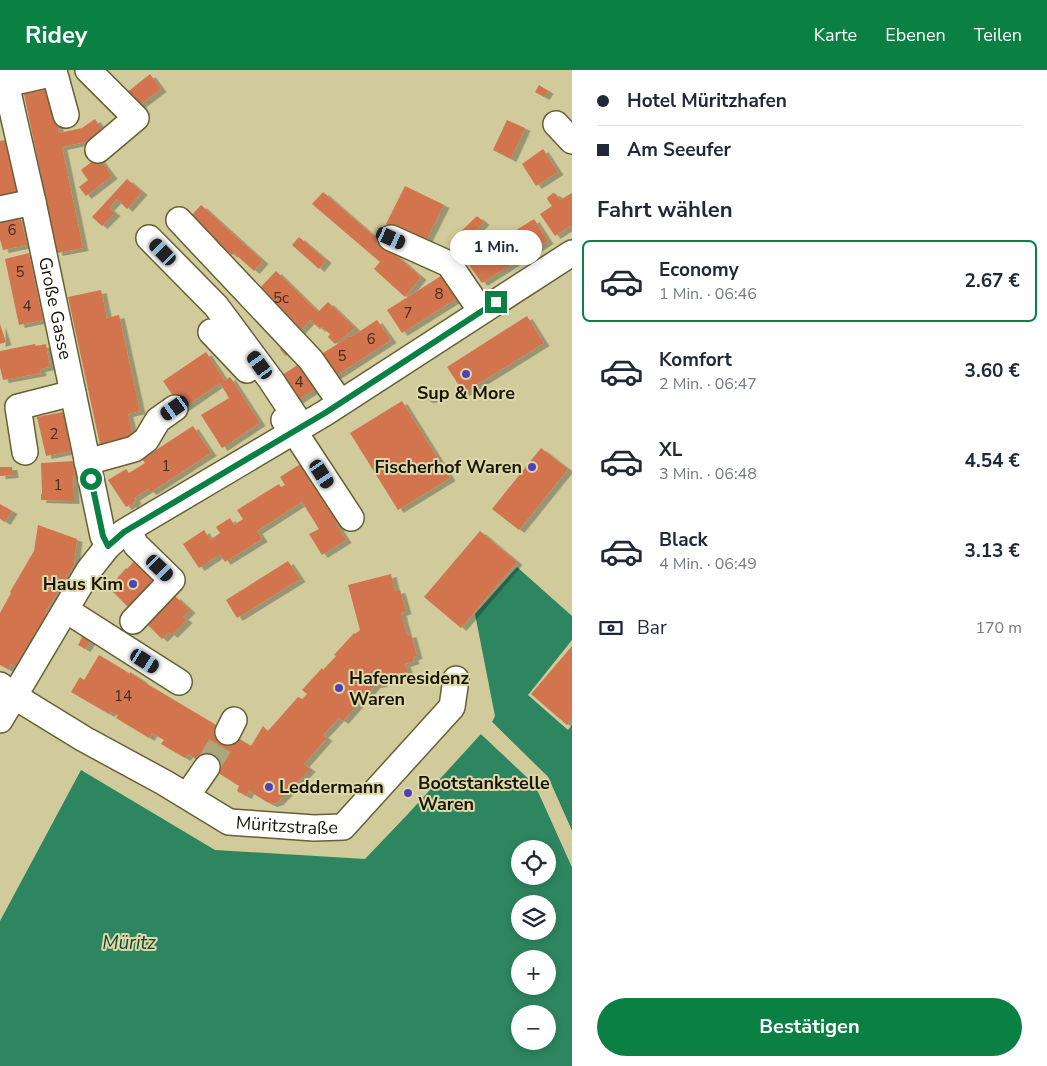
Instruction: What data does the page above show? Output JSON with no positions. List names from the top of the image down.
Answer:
{
  "streets": {
    "street": ["Große Gasse", "Müritzstraße"]
  },
  "water": ["Müritz"],
  "places": [
    "Sup & More",
    "Fischerhof Waren",
    "Haus Kim",
    "Hafenresidenz Waren",
    "Leddermann",
    "Bootstankstelle Waren"
  ],
  "house_numbers": [
    "6",
    "5",
    "8",
    "5c",
    "4",
    "7",
    "6",
    "5",
    "4",
    "2",
    "1",
    "1",
    "14"
  ],
  "page": {
    "header": "Ridey",
    "nav": ["Karte", "Ebenen", "Teilen"],
    "banner": ["Hotel Müritzhafen", "Am Seeufer"],
    "heading": "Fahrt wählen",
    "bubble": "1 Min.",
    "list": [
      {
        "name": "Economy",
        "note": "1 Min. · 06:46",
        "value": "2.67 €"
      },
      {
        "name": "Komfort",
        "note": "2 Min. · 06:47",
        "value": "3.60 €"
      },
      {
        "name": "XL",
        "note": "3 Min. · 06:48",
        "value": "4.54 €"
      },
      {
        "name": "Black",
        "note": "4 Min. · 06:49",
        "value": "3.13 €"
      }
    ],
    "pay": ["Bar", "170 m"],
    "map_buttons": ["+", "−"],
    "buttons": "Bestätigen"
  }
}
